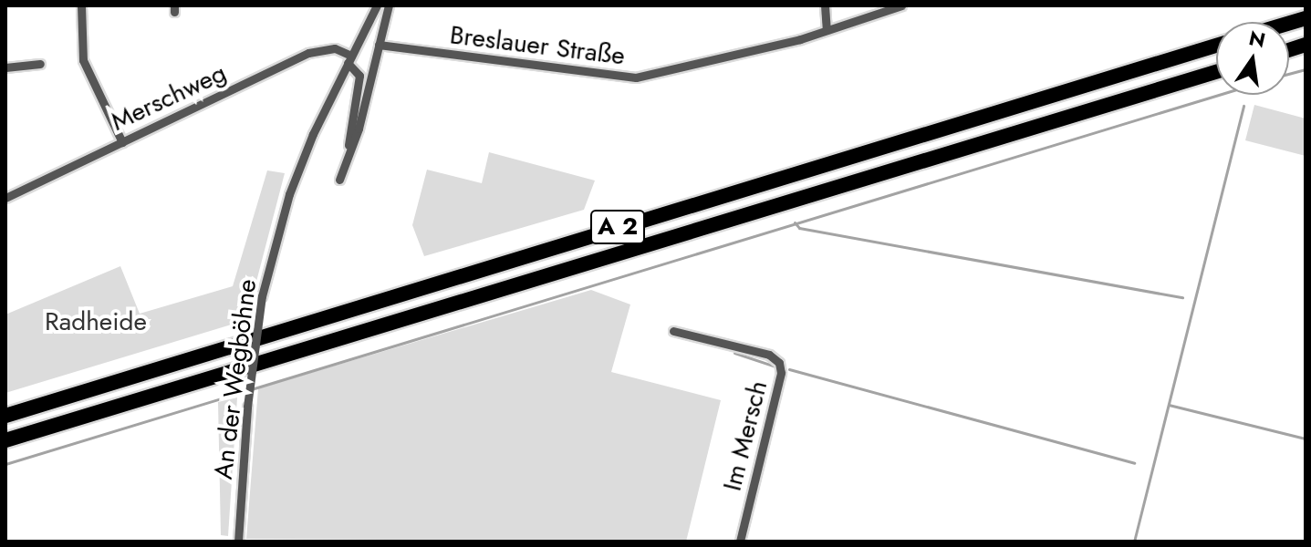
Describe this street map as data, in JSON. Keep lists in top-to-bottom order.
{
  "streets": {
    "highway": ["A 2"],
    "street": [
      "Breslauer Straße",
      "Merschweg",
      "An der Wegböhne",
      "Im Mersch"
    ]
  },
  "crossings": [
    ["Merschweg", "An der Wegböhne"]
  ],
  "parks": ["Radheide"],
  "north": "top"
}
